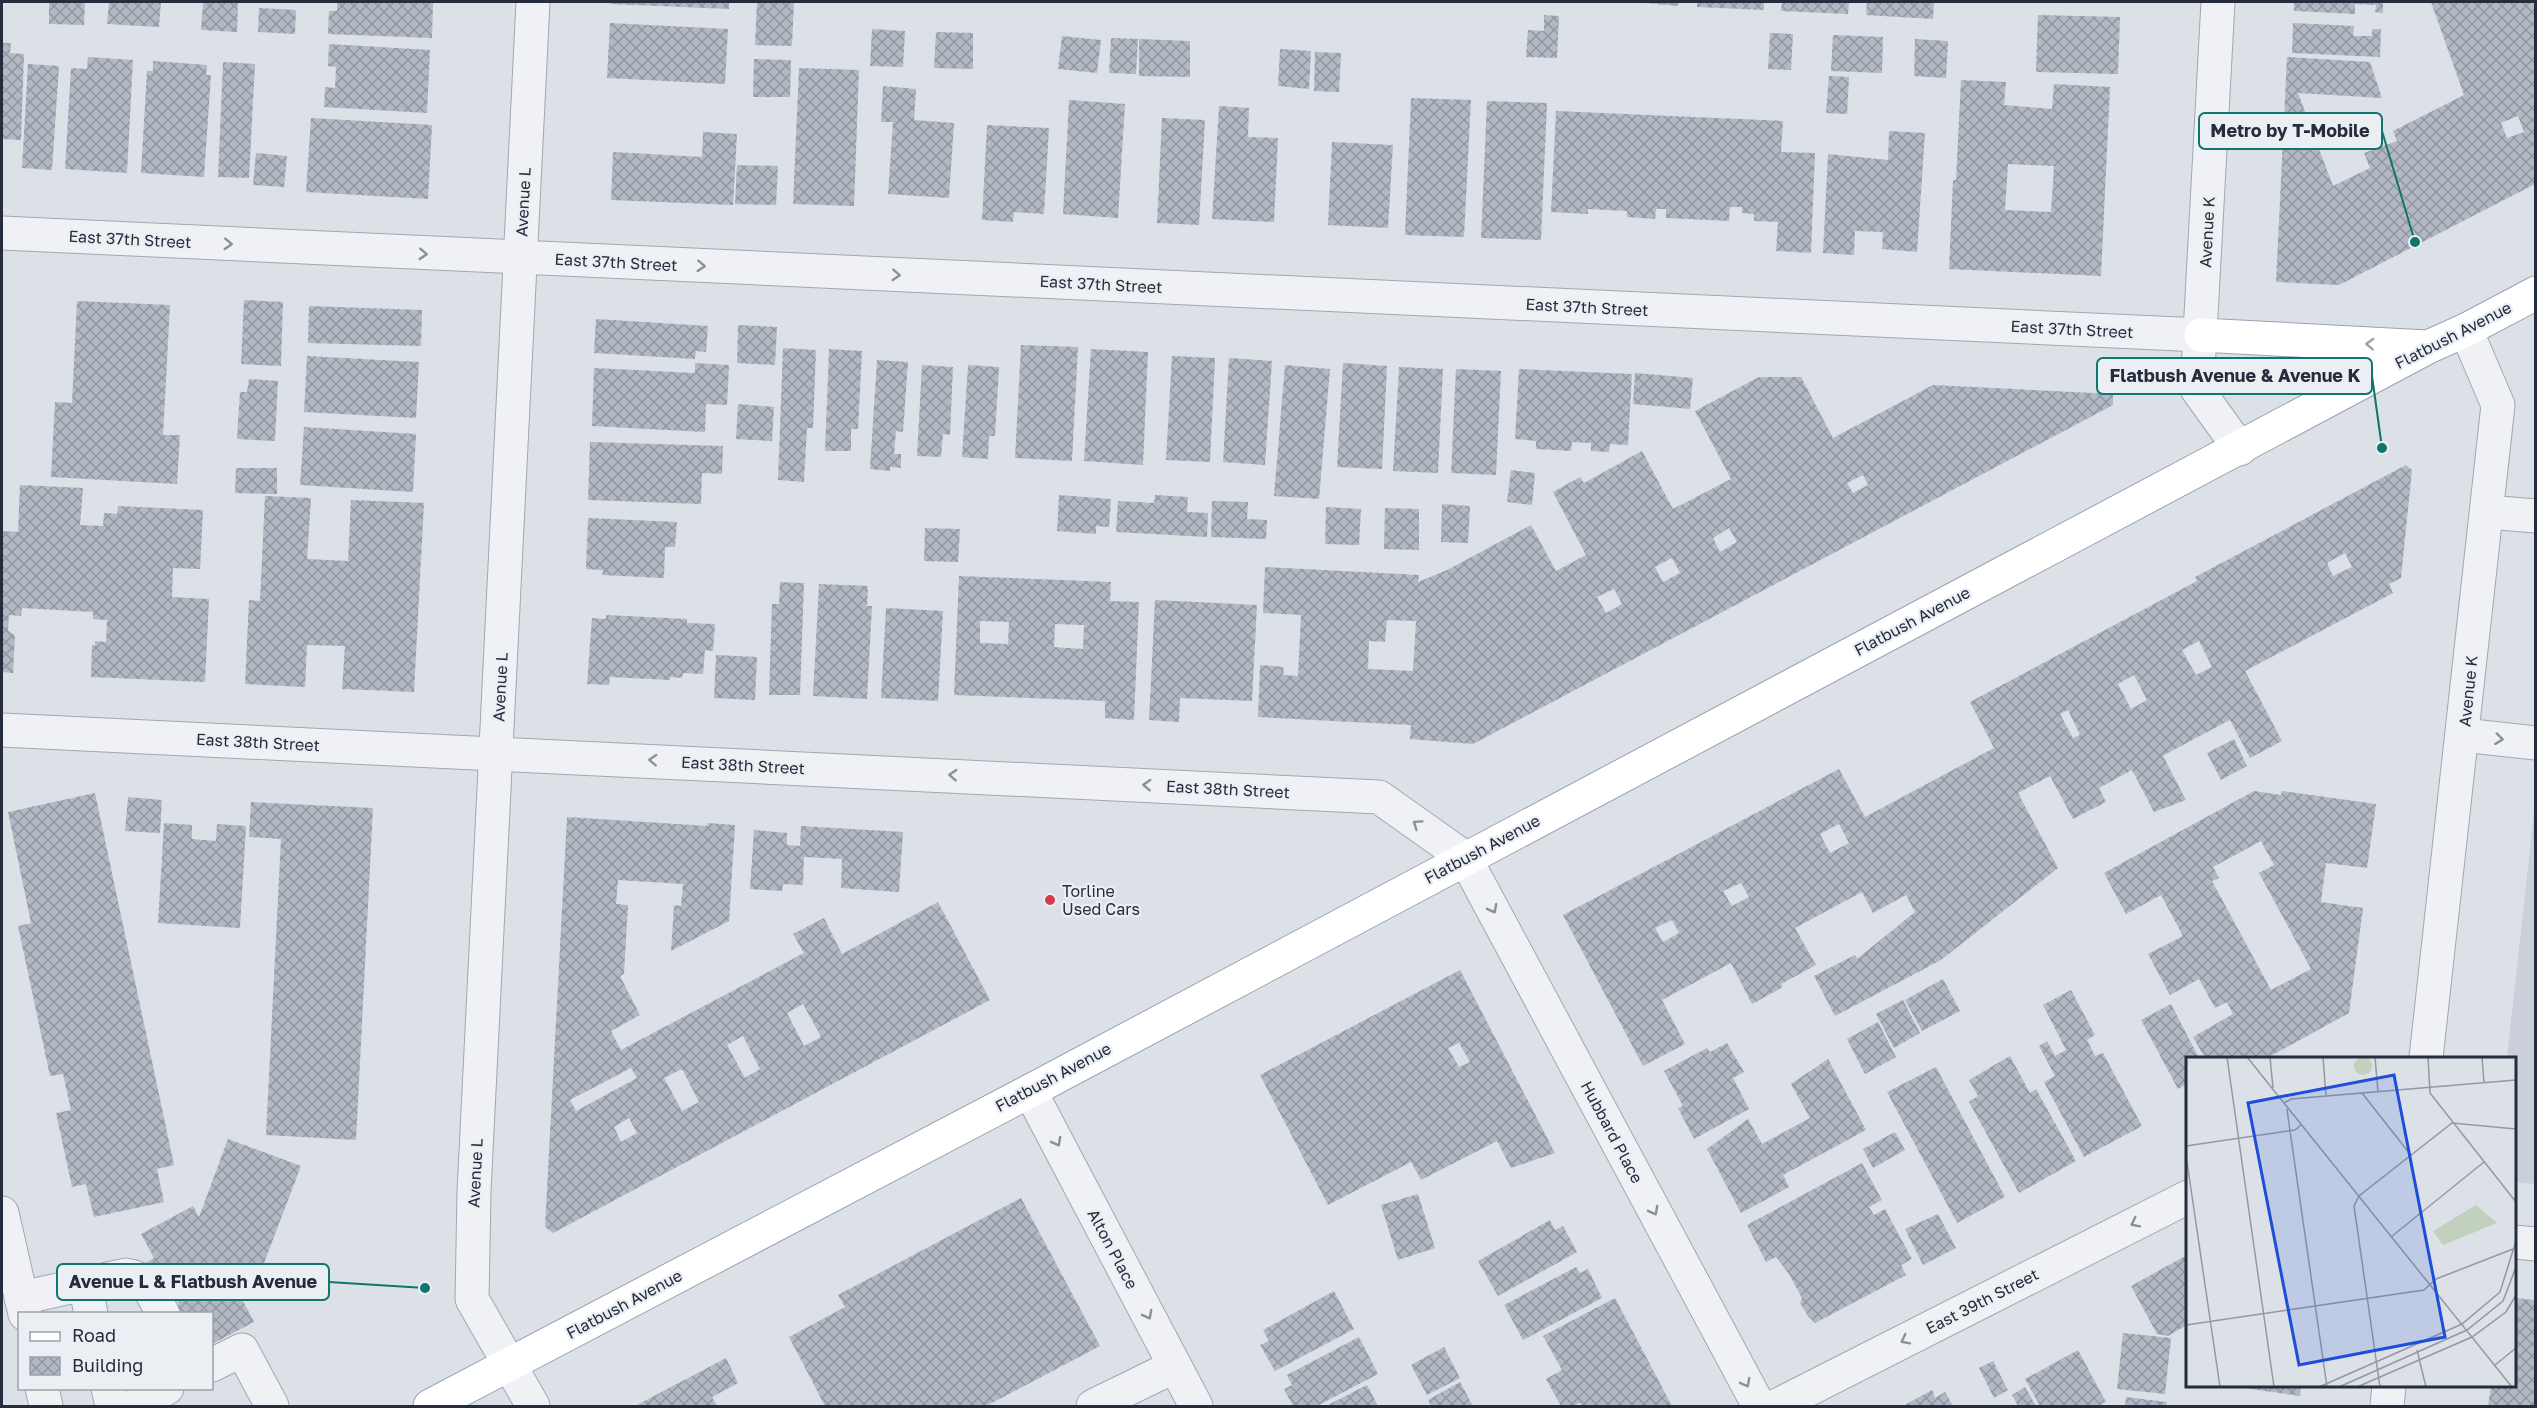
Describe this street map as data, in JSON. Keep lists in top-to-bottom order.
{
  "streets": {
    "main road": ["Flatbush Avenue"],
    "street": [
      "Avenue L",
      "Avenue K",
      "East 37th Street",
      "East 38th Street",
      "Hubbard Place",
      "Alton Place",
      "East 39th Street"
    ]
  },
  "crossings": [
    ["Avenue L", "East 37th Street"],
    ["Avenue L", "Flatbush Avenue"],
    ["Avenue L", "East 38th Street"],
    ["Avenue K", "East 37th Street"],
    ["Avenue K", "Flatbush Avenue"],
    ["Flatbush Avenue", "East 38th Street"],
    ["Flatbush Avenue", "Hubbard Place"],
    ["Flatbush Avenue", "Alton Place"],
    ["East 38th Street", "Hubbard Place"]
  ],
  "one_way": [
    "East 37th Street",
    "East 38th Street",
    "Hubbard Place",
    "Alton Place",
    "East 39th Street"
  ],
  "places": [
    "Metro by T-Mobile",
    "Flatbush Avenue & Avenue K",
    "Torline Used Cars",
    "Avenue L & Flatbush Avenue"
  ],
  "legend": ["Road", "Building"]
}
